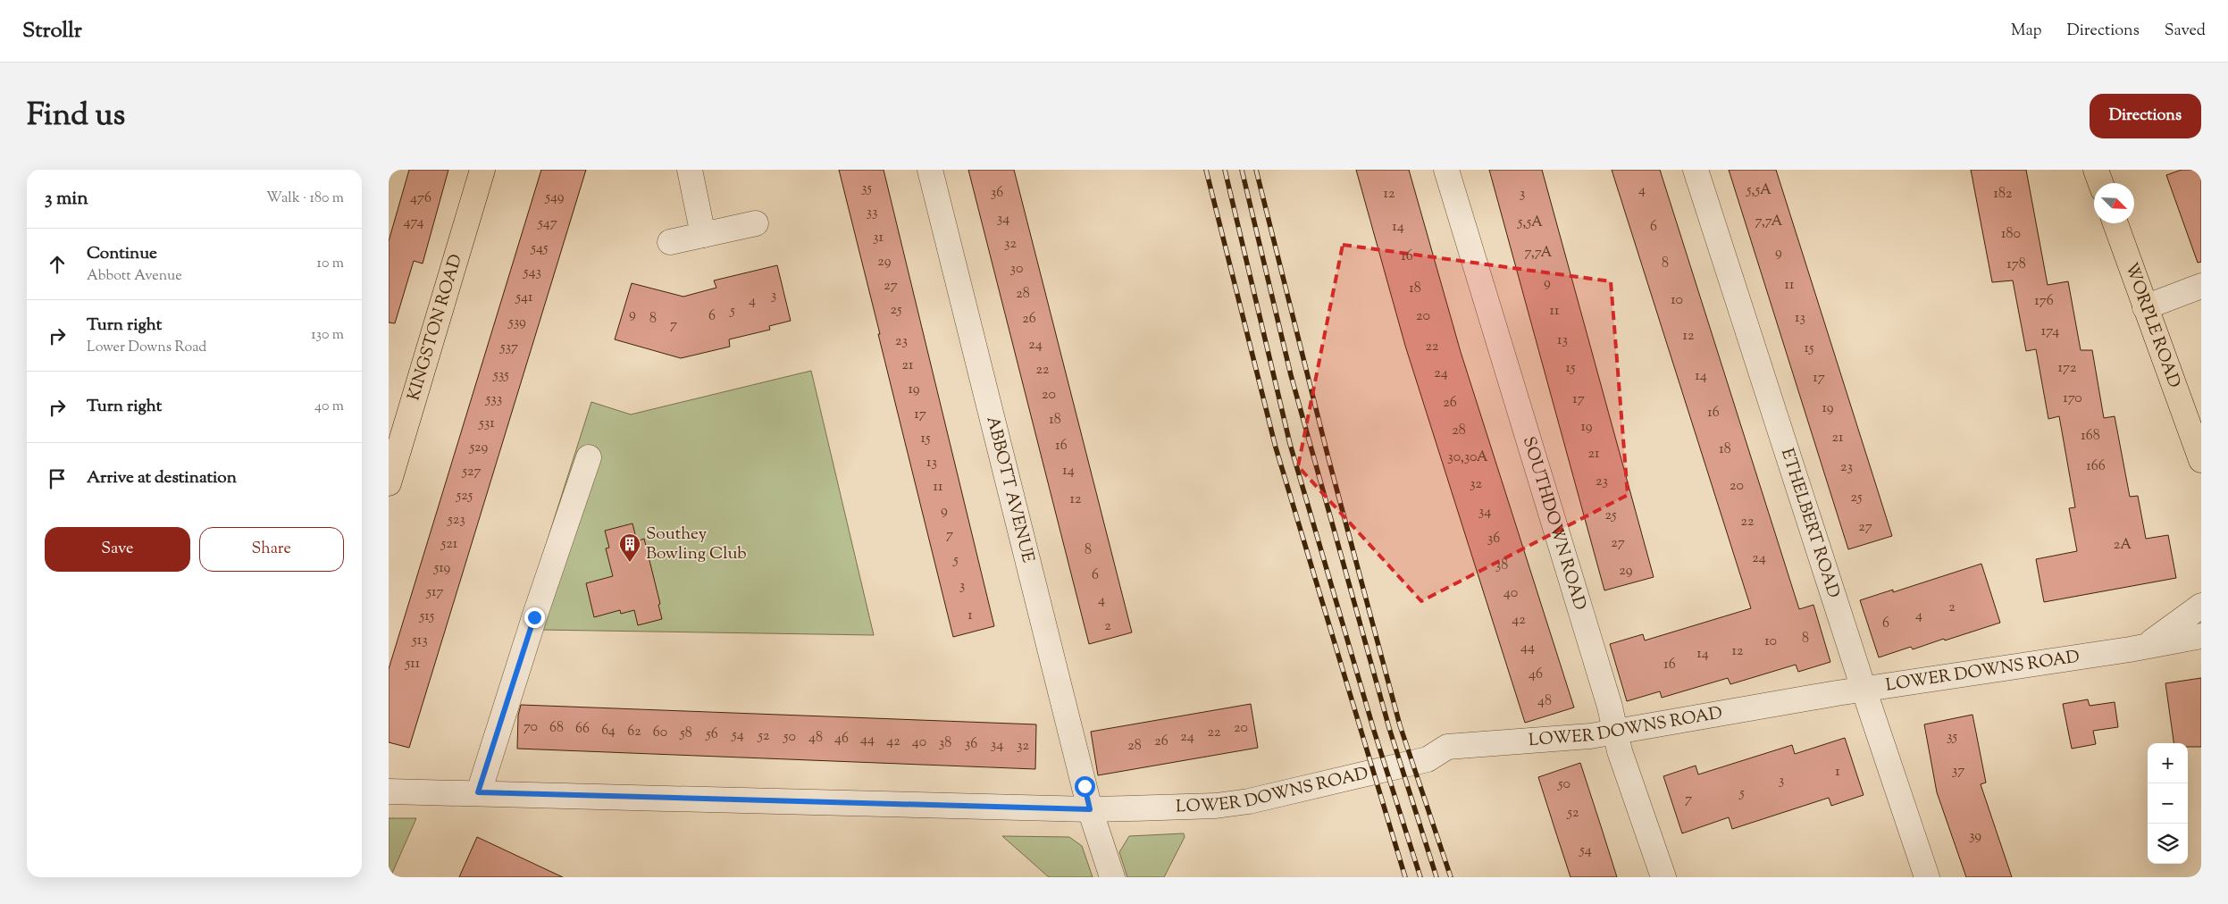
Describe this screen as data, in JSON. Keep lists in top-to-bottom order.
{
  "streets": {
    "main road": ["WORPLE ROAD", "KINGSTON ROAD"],
    "street": [
      "ABBOTT AVENUE",
      "SOUTHDOWN ROAD",
      "ETHELBERT ROAD",
      "LOWER DOWNS ROAD"
    ]
  },
  "crossings": [
    ["ABBOTT AVENUE", "LOWER DOWNS ROAD"],
    ["SOUTHDOWN ROAD", "LOWER DOWNS ROAD"],
    ["ETHELBERT ROAD", "LOWER DOWNS ROAD"]
  ],
  "places": {
    "building": ["Southey Bowling Club"]
  },
  "house_numbers": [
    "35",
    "4",
    "5,5A",
    "36",
    "12",
    "3",
    "182",
    "549",
    "476",
    "33",
    "34",
    "7,7A",
    "474",
    "5,5A",
    "547",
    "14",
    "6",
    "180",
    "31",
    "32",
    "545",
    "7,7A",
    "9",
    "16",
    "29",
    "8",
    "178",
    "30",
    "543",
    "9",
    "11",
    "27",
    "18",
    "28",
    "3",
    "541",
    "10",
    "4",
    "176",
    "25",
    "5",
    "11",
    "9",
    "6",
    "20",
    "13",
    "8",
    "26",
    "539",
    "7",
    "174",
    "12",
    "13",
    "23",
    "24",
    "22",
    "537",
    "15",
    "21",
    "15",
    "172",
    "22",
    "24",
    "535",
    "14",
    "17",
    "19",
    "20",
    "170",
    "533",
    "17",
    "26",
    "19",
    "16",
    "17",
    "18",
    "531",
    "19",
    "28",
    "168",
    "21",
    "15",
    "16",
    "529",
    "18",
    "21",
    "30,30A",
    "13",
    "166",
    "23",
    "14",
    "527",
    "23",
    "32",
    "20",
    "11",
    "525",
    "25",
    "12",
    "9",
    "34",
    "25",
    "523",
    "22",
    "27",
    "7",
    "36",
    "27",
    "521",
    "2A",
    "8",
    "24",
    "5",
    "38",
    "519",
    "29",
    "6",
    "3",
    "517",
    "40",
    "4",
    "2",
    "1",
    "4",
    "515",
    "42",
    "6",
    "2",
    "8",
    "513",
    "10",
    "44",
    "12",
    "14",
    "511",
    "16",
    "46",
    "48",
    "70",
    "68",
    "20",
    "66",
    "64",
    "62",
    "60",
    "22",
    "58",
    "56",
    "54",
    "52",
    "50",
    "24",
    "35",
    "48",
    "46",
    "44",
    "42",
    "26",
    "40",
    "38",
    "36",
    "34",
    "32",
    "28",
    "37",
    "1",
    "3",
    "50",
    "5",
    "7",
    "52",
    "39",
    "54"
  ],
  "north": "bottom right",
  "page": {
    "header": "Strollr",
    "nav": ["Map", "Directions", "Saved"],
    "title": "Find us",
    "buttons": [
      "Directions",
      ["Save", "Share"]
    ],
    "heading": ["3 min", "Walk · 180 m"],
    "list": [
      ["Continue", "Abbott Avenue", "10 m"],
      ["Turn right", "Lower Downs Road", "130 m"],
      ["Turn right", "40 m"],
      "Arrive at destination"
    ],
    "map_buttons": ["+", "−"]
  }
}
